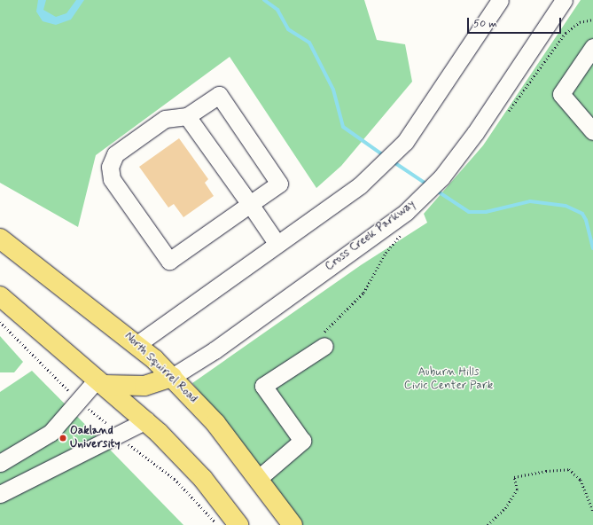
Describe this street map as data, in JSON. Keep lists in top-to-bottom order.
{
  "streets": {
    "main road": ["North Squirrel Road"],
    "street": ["Cross Creek Parkway"]
  },
  "crossings": [
    ["Cross Creek Parkway", "North Squirrel Road"]
  ],
  "parks": ["Auburn Hills Civic Center Park"],
  "places": ["Oakland University"],
  "scale_bar": "50 m"
}
